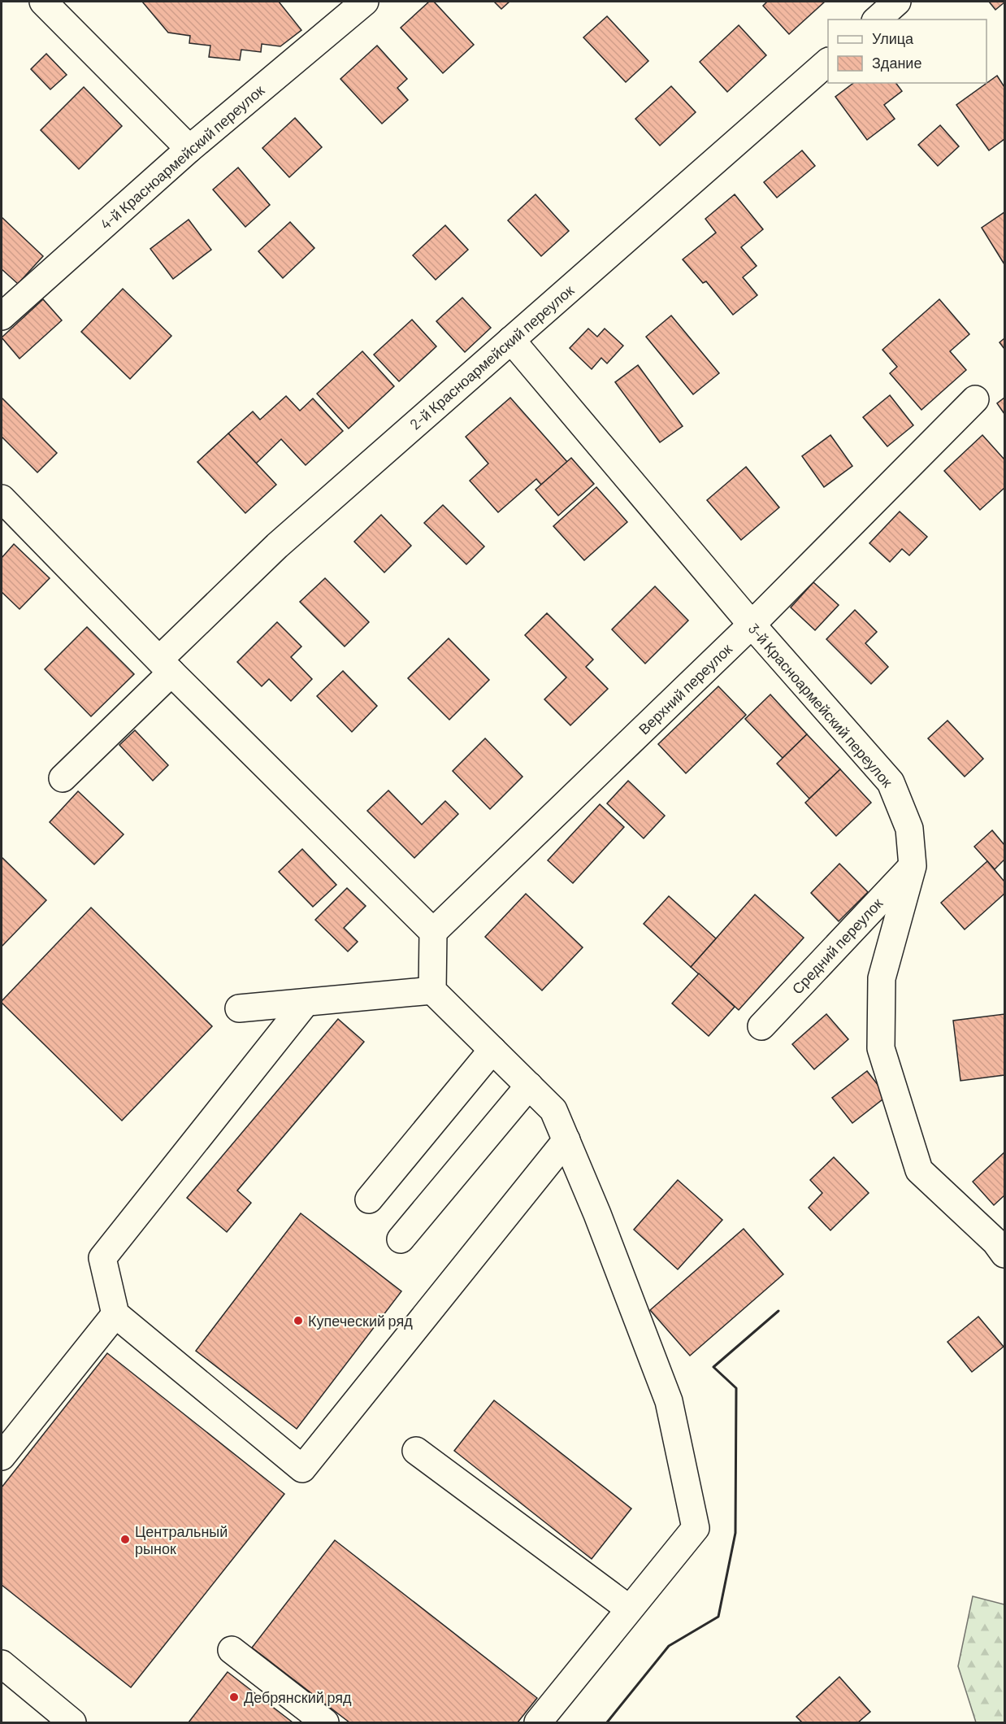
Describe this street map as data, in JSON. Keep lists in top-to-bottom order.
{
  "streets": {
    "street": [
      "4-й Красноармейский переулок",
      "2-й Красноармейский переулок",
      "Верхний переулок",
      "3-й Красноармейский переулок",
      "Средний переулок"
    ]
  },
  "crossings": [
    ["2-й Красноармейский переулок", "3-й Красноармейский переулок"],
    ["Верхний переулок", "3-й Красноармейский переулок"],
    ["3-й Красноармейский переулок", "Средний переулок"]
  ],
  "places": ["Купеческий ряд", "Центральный рынок", "Дебрянский ряд"],
  "legend": ["Улица", "Здание"]
}
